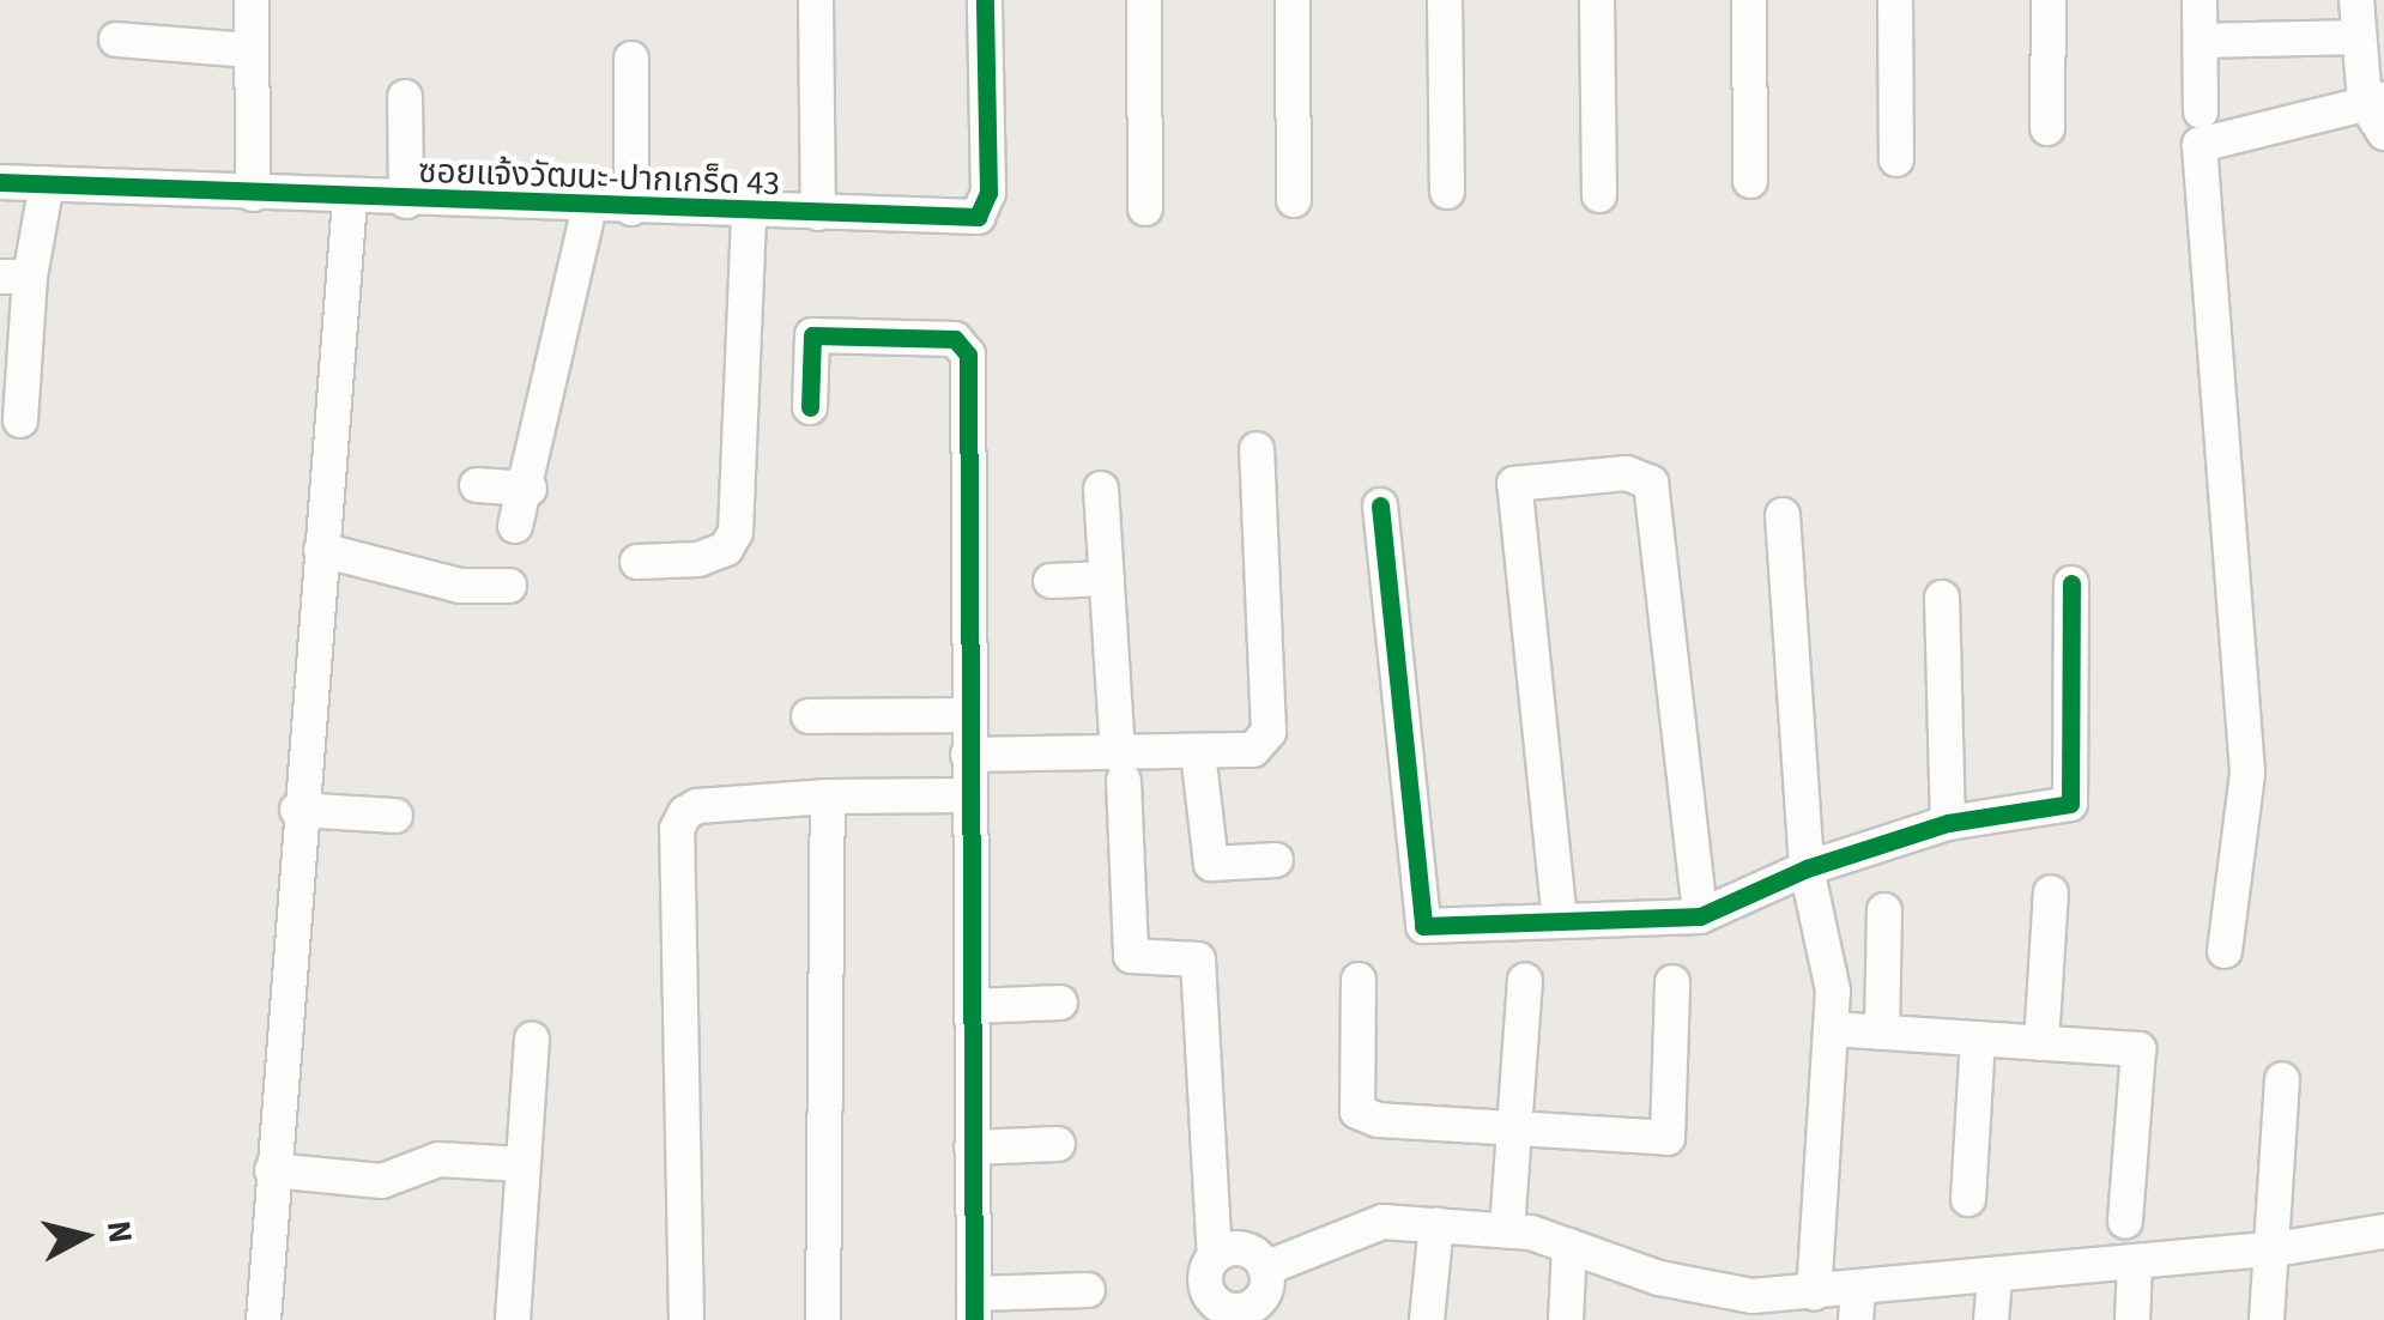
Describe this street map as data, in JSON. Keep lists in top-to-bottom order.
{
  "streets": {
    "street": ["ซอยแจ้งวัฒนะ-ปากเกร็ด 43"]
  },
  "north": "right"
}
